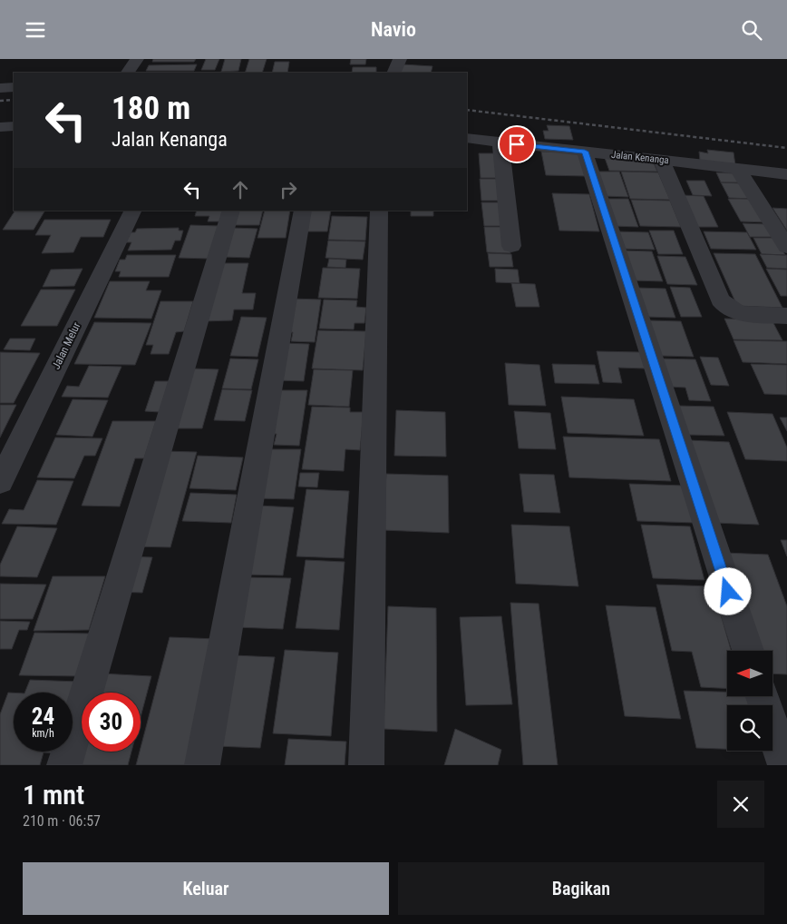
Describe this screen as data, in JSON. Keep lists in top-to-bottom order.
{
  "streets": {
    "street": ["Jalan Kenanga", "Jalan Melur"]
  },
  "north": "left",
  "page": {
    "header": "Navio",
    "turn": ["180 m", "Jalan Kenanga"],
    "speed": "24 km/h",
    "limit": "30",
    "heading": ["1 mnt", "210 m · 06:57"],
    "buttons": ["Keluar", "Bagikan"]
  }
}
